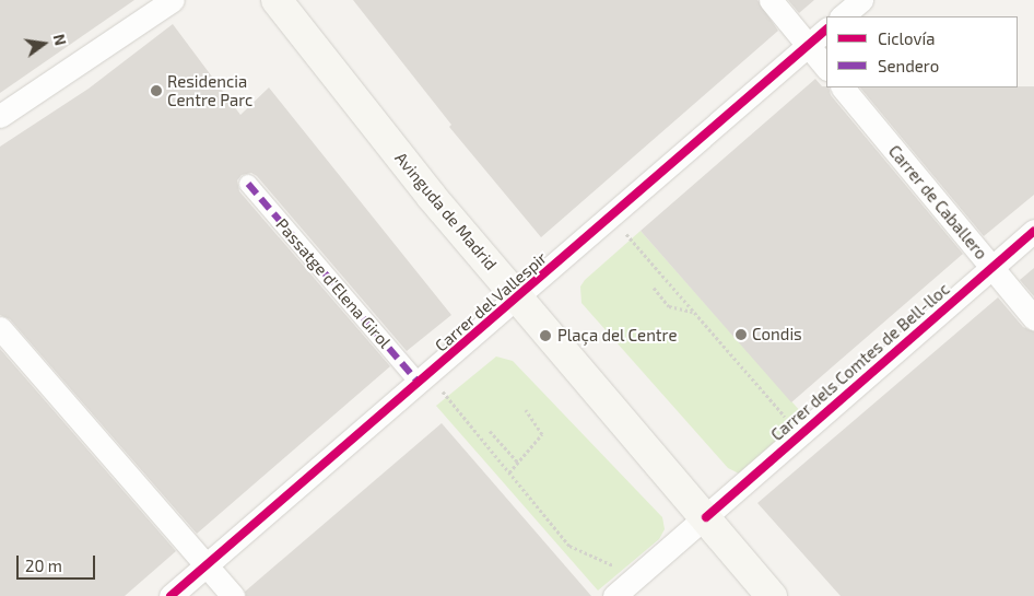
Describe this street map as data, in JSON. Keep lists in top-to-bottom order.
{
  "streets": {
    "main road": ["Avinguda de Madrid"],
    "street": [
      "Carrer de Caballero",
      "Passatge d'Elena Girol",
      "Carrer del Vallespir",
      "Carrer dels Comtes de Bell-lloc"
    ]
  },
  "crossings": [
    ["Carrer de Caballero", "Carrer dels Comtes de Bell-lloc"],
    ["Avinguda de Madrid", "Carrer del Vallespir"],
    ["Avinguda de Madrid", "Carrer dels Comtes de Bell-lloc"],
    ["Passatge d'Elena Girol", "Carrer del Vallespir"]
  ],
  "places": ["Residencia Centre Parc", "Condis", "Plaça del Centre"],
  "legend": ["Ciclovía", "Sendero"],
  "scale_bar": "20 m",
  "north": "right"
}
